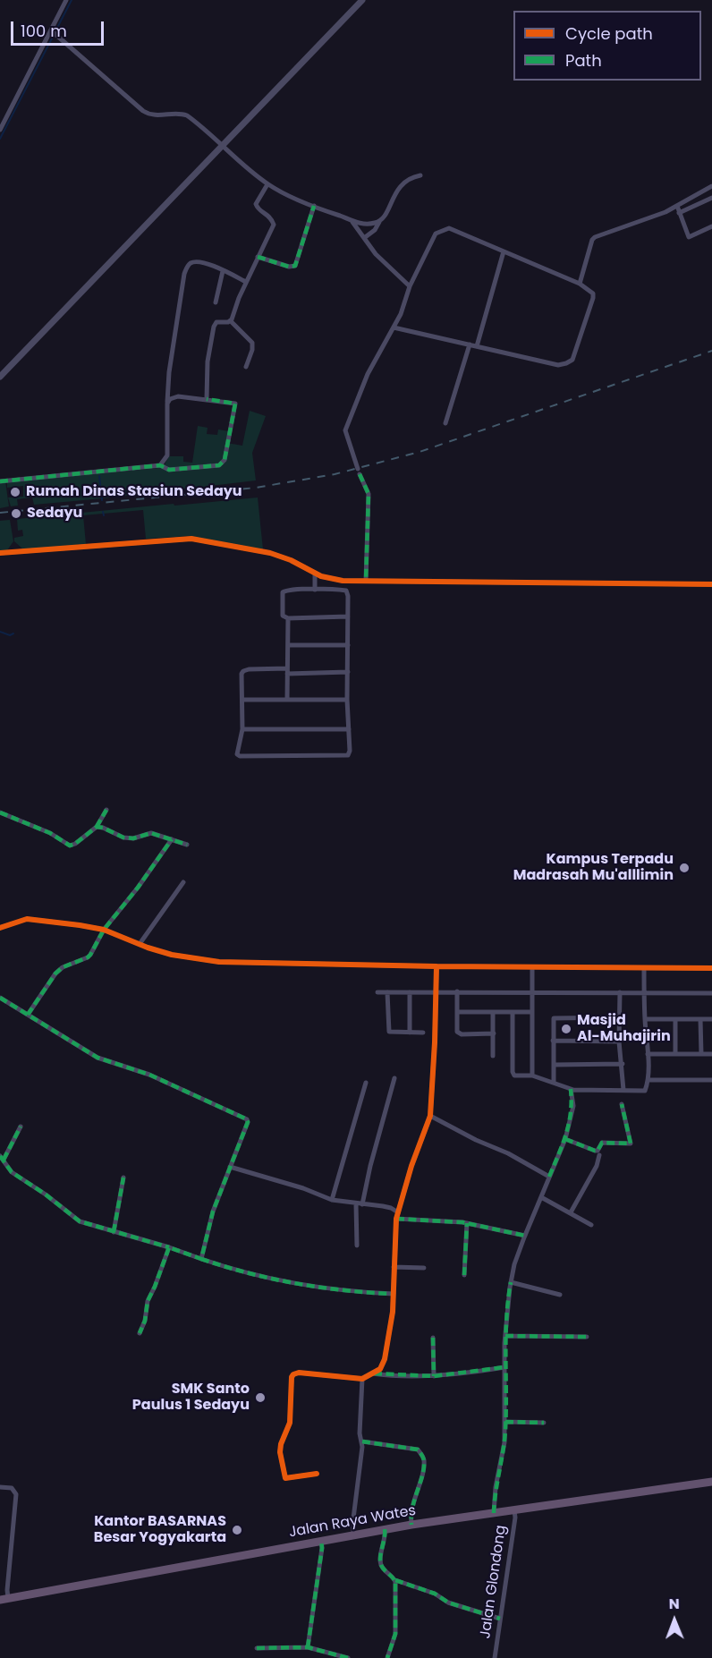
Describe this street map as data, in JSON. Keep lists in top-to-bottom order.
{
  "streets": {
    "highway": ["Jalan Raya Wates"],
    "street": ["Jalan Glondong"]
  },
  "crossings": [
    ["Jalan Raya Wates", "Jalan Glondong"]
  ],
  "places": [
    "Rumah Dinas Stasiun Sedayu",
    "Sedayu",
    "Kampus Terpadu Madrasah Mu'alllimin",
    "Masjid Al-Muhajirin",
    "SMK Santo Paulus 1 Sedayu",
    "Kantor BASARNAS Besar Yogyakarta"
  ],
  "legend": ["Cycle path", "Path"],
  "scale_bar": "100 m",
  "north": "top"
}
